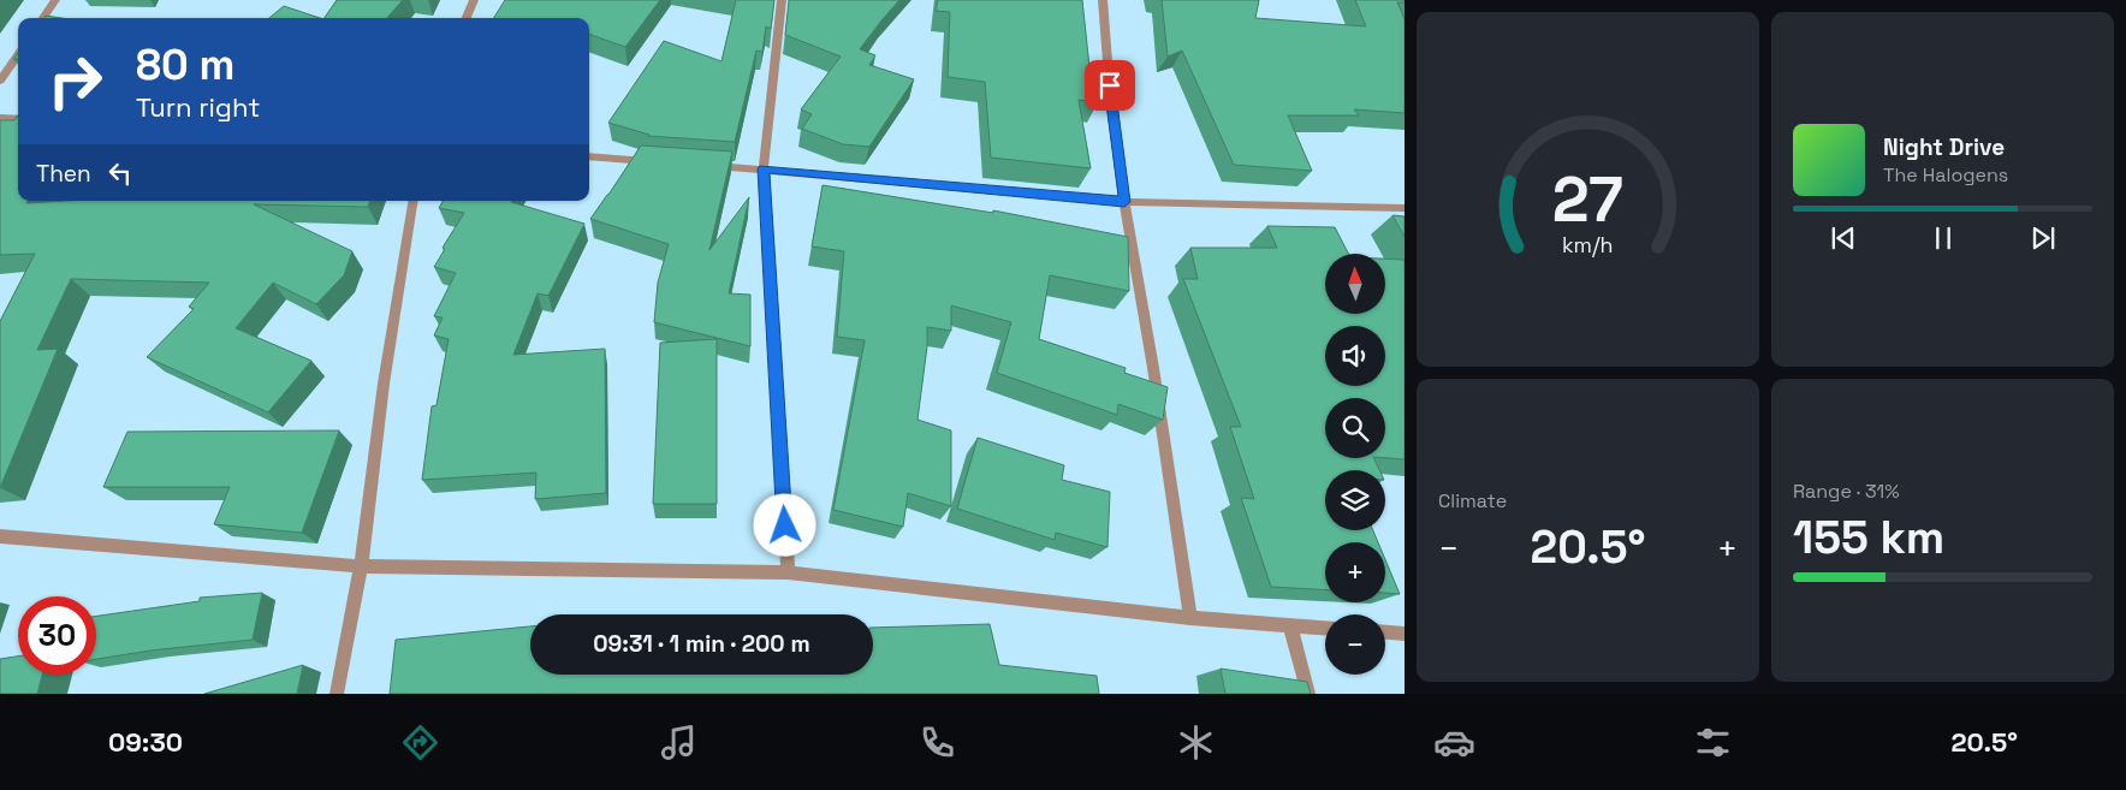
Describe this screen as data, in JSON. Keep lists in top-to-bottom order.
{
  "north": "top",
  "page": {
    "turn": ["80 m", "Turn right"],
    "song": ["Night Drive", "The Halogens"],
    "then": "Then",
    "map_buttons": ["+", "−"],
    "tile": [
      "Climate",
      ["Range · 31%", "155 km"]
    ],
    "heat": ["−", "20.5°", "+"],
    "limit": "30",
    "trip": "09:31 · 1 min · 200 m",
    "tabs": ["09:30", "20.5°"],
    "gauge": ["27", "km/h"]
  }
}
